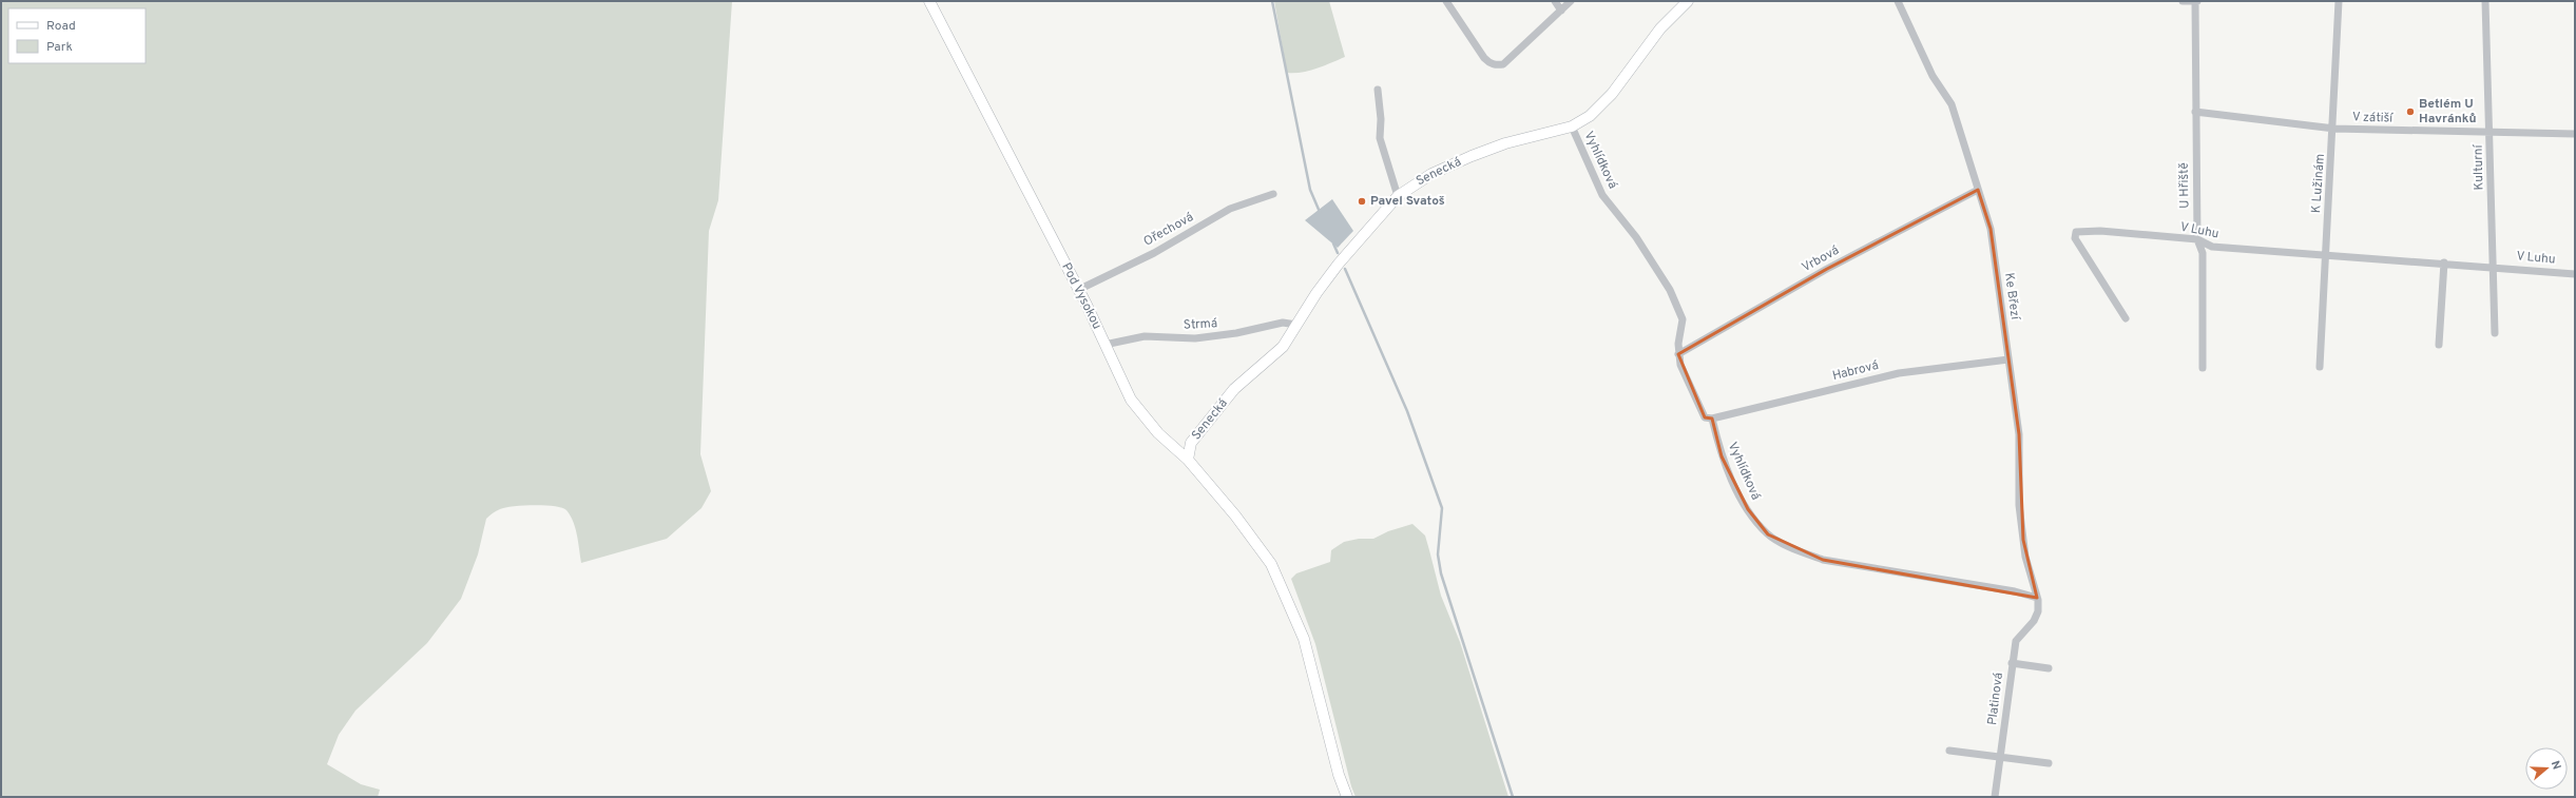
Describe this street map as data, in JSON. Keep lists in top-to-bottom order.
{
  "streets": {
    "street": [
      "V zátiší",
      "Vyhlídková",
      "Kulturní",
      "Senecká",
      "K Lužinám",
      "U Hřiště",
      "Ořechová",
      "V Luhu",
      "Vrbová",
      "Pod Vysokou",
      "Ke Březí",
      "Strmá",
      "Habrová",
      "Platinová"
    ]
  },
  "crossings": [
    ["V zátiší", "Kulturní"],
    ["V zátiší", "K Lužinám"],
    ["V zátiší", "U Hřiště"],
    ["Vyhlídková", "Senecká"],
    ["Vyhlídková", "Vrbová"],
    ["Vyhlídková", "Ke Březí"],
    ["Vyhlídková", "Habrová"],
    ["Kulturní", "V Luhu"],
    ["Senecká", "Pod Vysokou"],
    ["Senecká", "Strmá"],
    ["K Lužinám", "V Luhu"],
    ["U Hřiště", "V Luhu"],
    ["Ořechová", "Pod Vysokou"],
    ["Vrbová", "Ke Březí"],
    ["Pod Vysokou", "Strmá"],
    ["Ke Březí", "Habrová"],
    ["Ke Březí", "Platinová"]
  ],
  "places": ["Betlém U Havránků", "Pavel Svatoš"],
  "legend": ["Road", "Park"],
  "north": "right"
}
